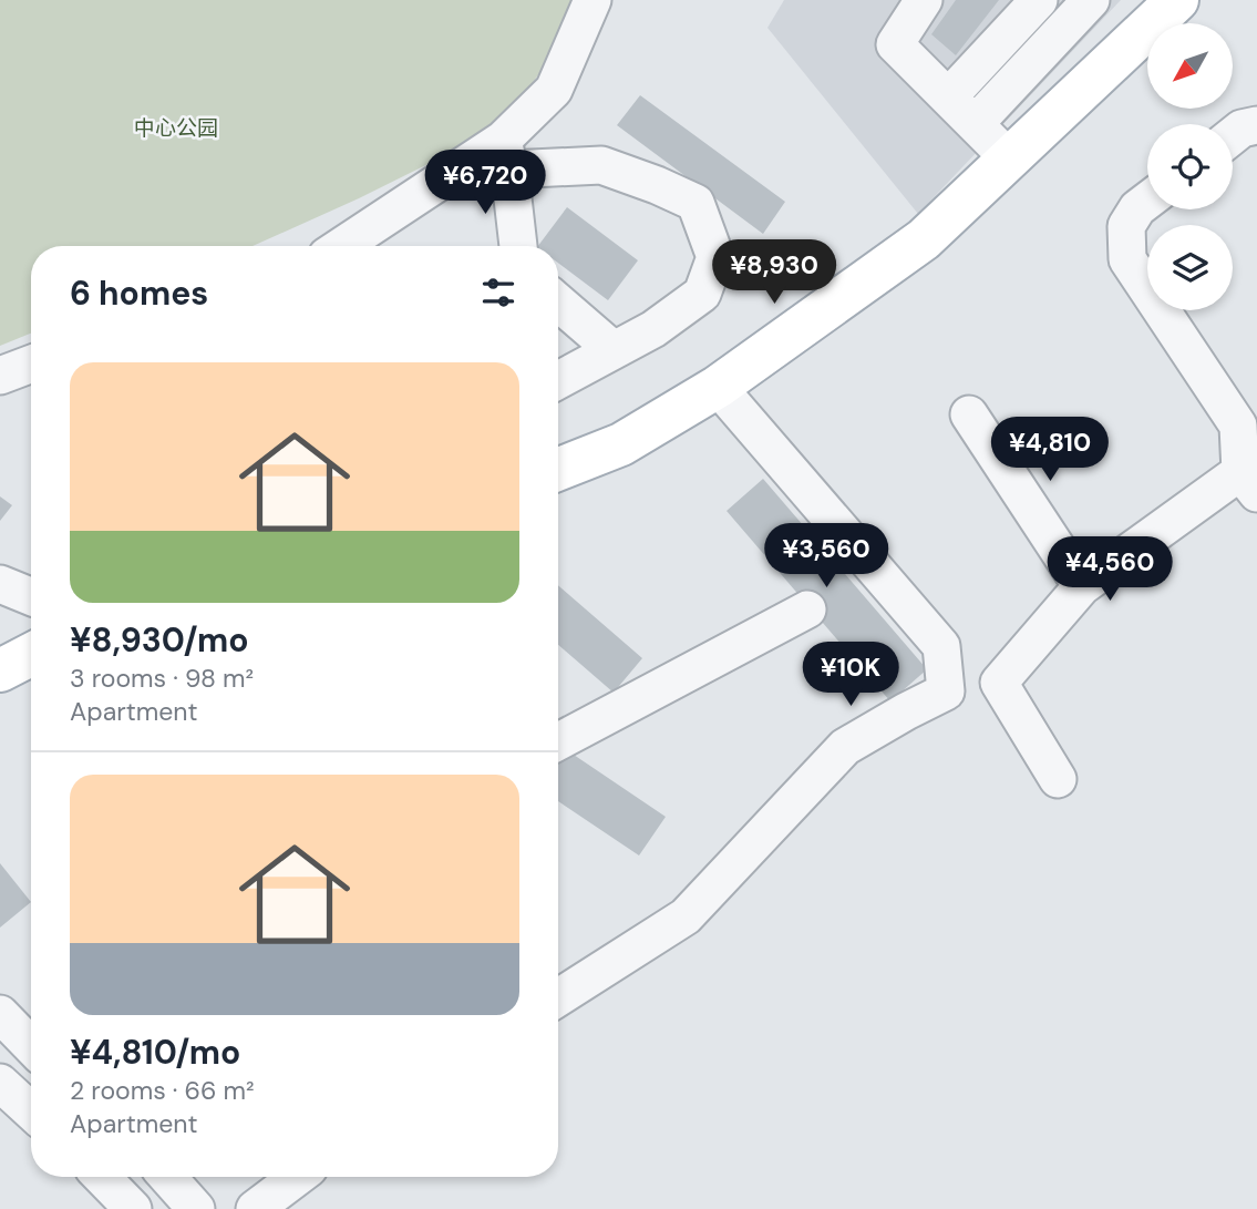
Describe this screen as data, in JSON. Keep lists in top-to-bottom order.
{
  "parks": ["中心公园"],
  "north": "bottom left",
  "page": {
    "price": [
      "¥6,720",
      "¥8,930",
      "¥4,810",
      "¥3,560",
      "¥4,560",
      "¥10K"
    ],
    "heading": "6 homes",
    "list": [
      {
        "name": "¥8,930/mo",
        "note": "3 rooms · 98 m² · Apartment"
      },
      {
        "name": "¥4,810/mo",
        "note": "2 rooms · 66 m² · Apartment"
      }
    ]
  }
}
